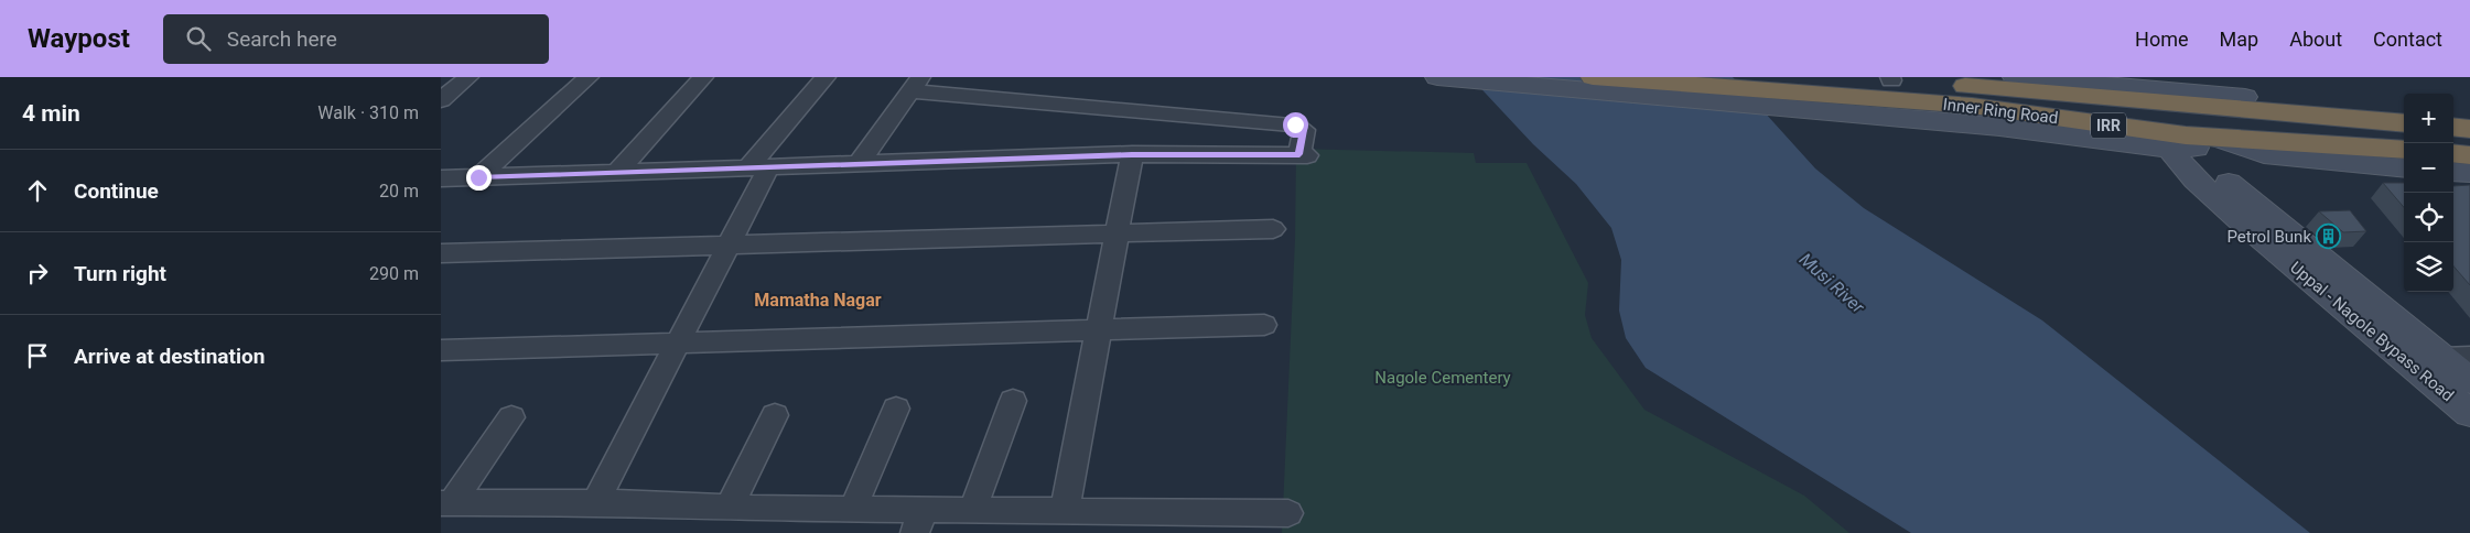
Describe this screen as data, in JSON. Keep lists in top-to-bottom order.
{
  "streets": {
    "highway": ["Inner Ring Road", "IRR"],
    "street": ["Uppal - Nagole Bypass Road"]
  },
  "crossings": [
    ["Inner Ring Road", "Uppal - Nagole Bypass Road"]
  ],
  "districts": ["Mamatha Nagar"],
  "water": ["Musi River"],
  "parks": ["Nagole Cementery"],
  "places": {
    "building": ["Petrol Bunk"]
  },
  "page": {
    "header": "Waypost",
    "search": "Search here",
    "nav": [
      "Home",
      "Map",
      "About",
      "Contact"
    ],
    "heading": ["4 min", "Walk · 310 m"],
    "map_buttons": ["+", "−"],
    "list": [
      ["Continue", "20 m"],
      ["Turn right", "290 m"],
      "Arrive at destination"
    ]
  }
}
